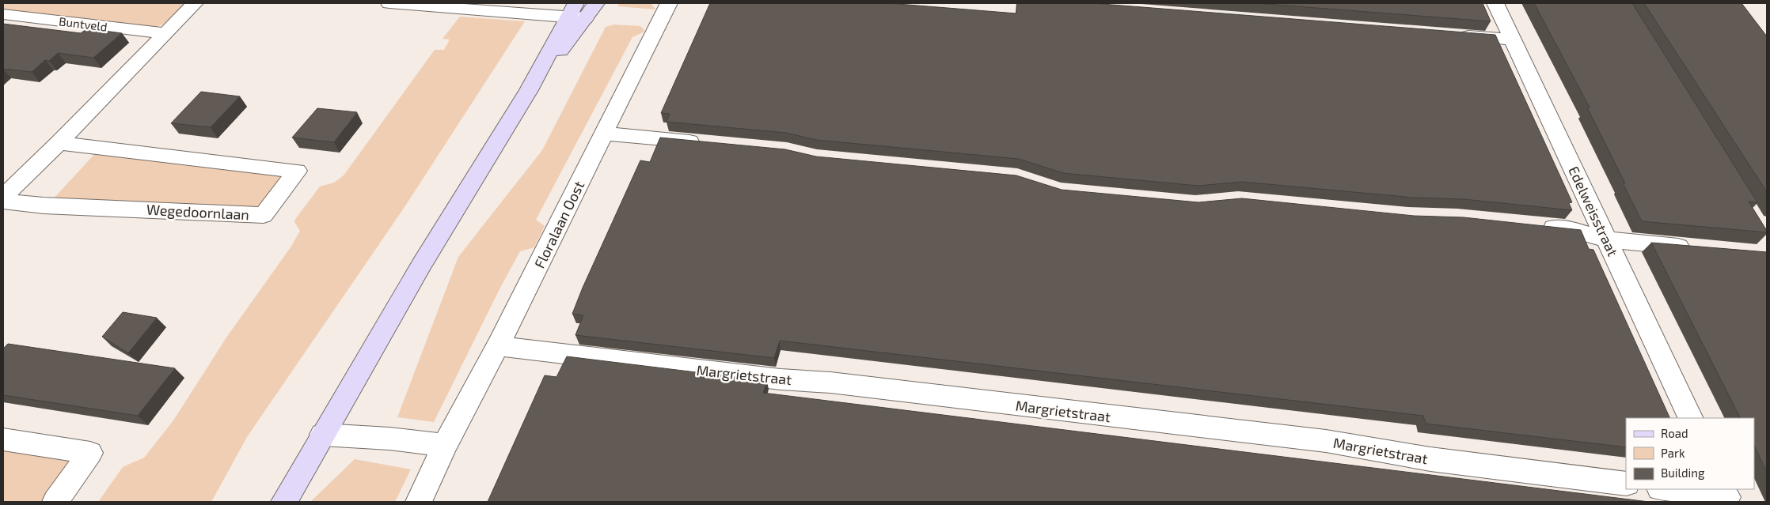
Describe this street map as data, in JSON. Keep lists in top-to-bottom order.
{
  "streets": {
    "street": [
      "Buntveld",
      "Edelweisstraat",
      "Wegedoornlaan",
      "Floralaan Oost",
      "Margrietstraat"
    ]
  },
  "crossings": [
    ["Floralaan Oost", "Margrietstraat"]
  ],
  "legend": ["Road", "Park", "Building"]
}
